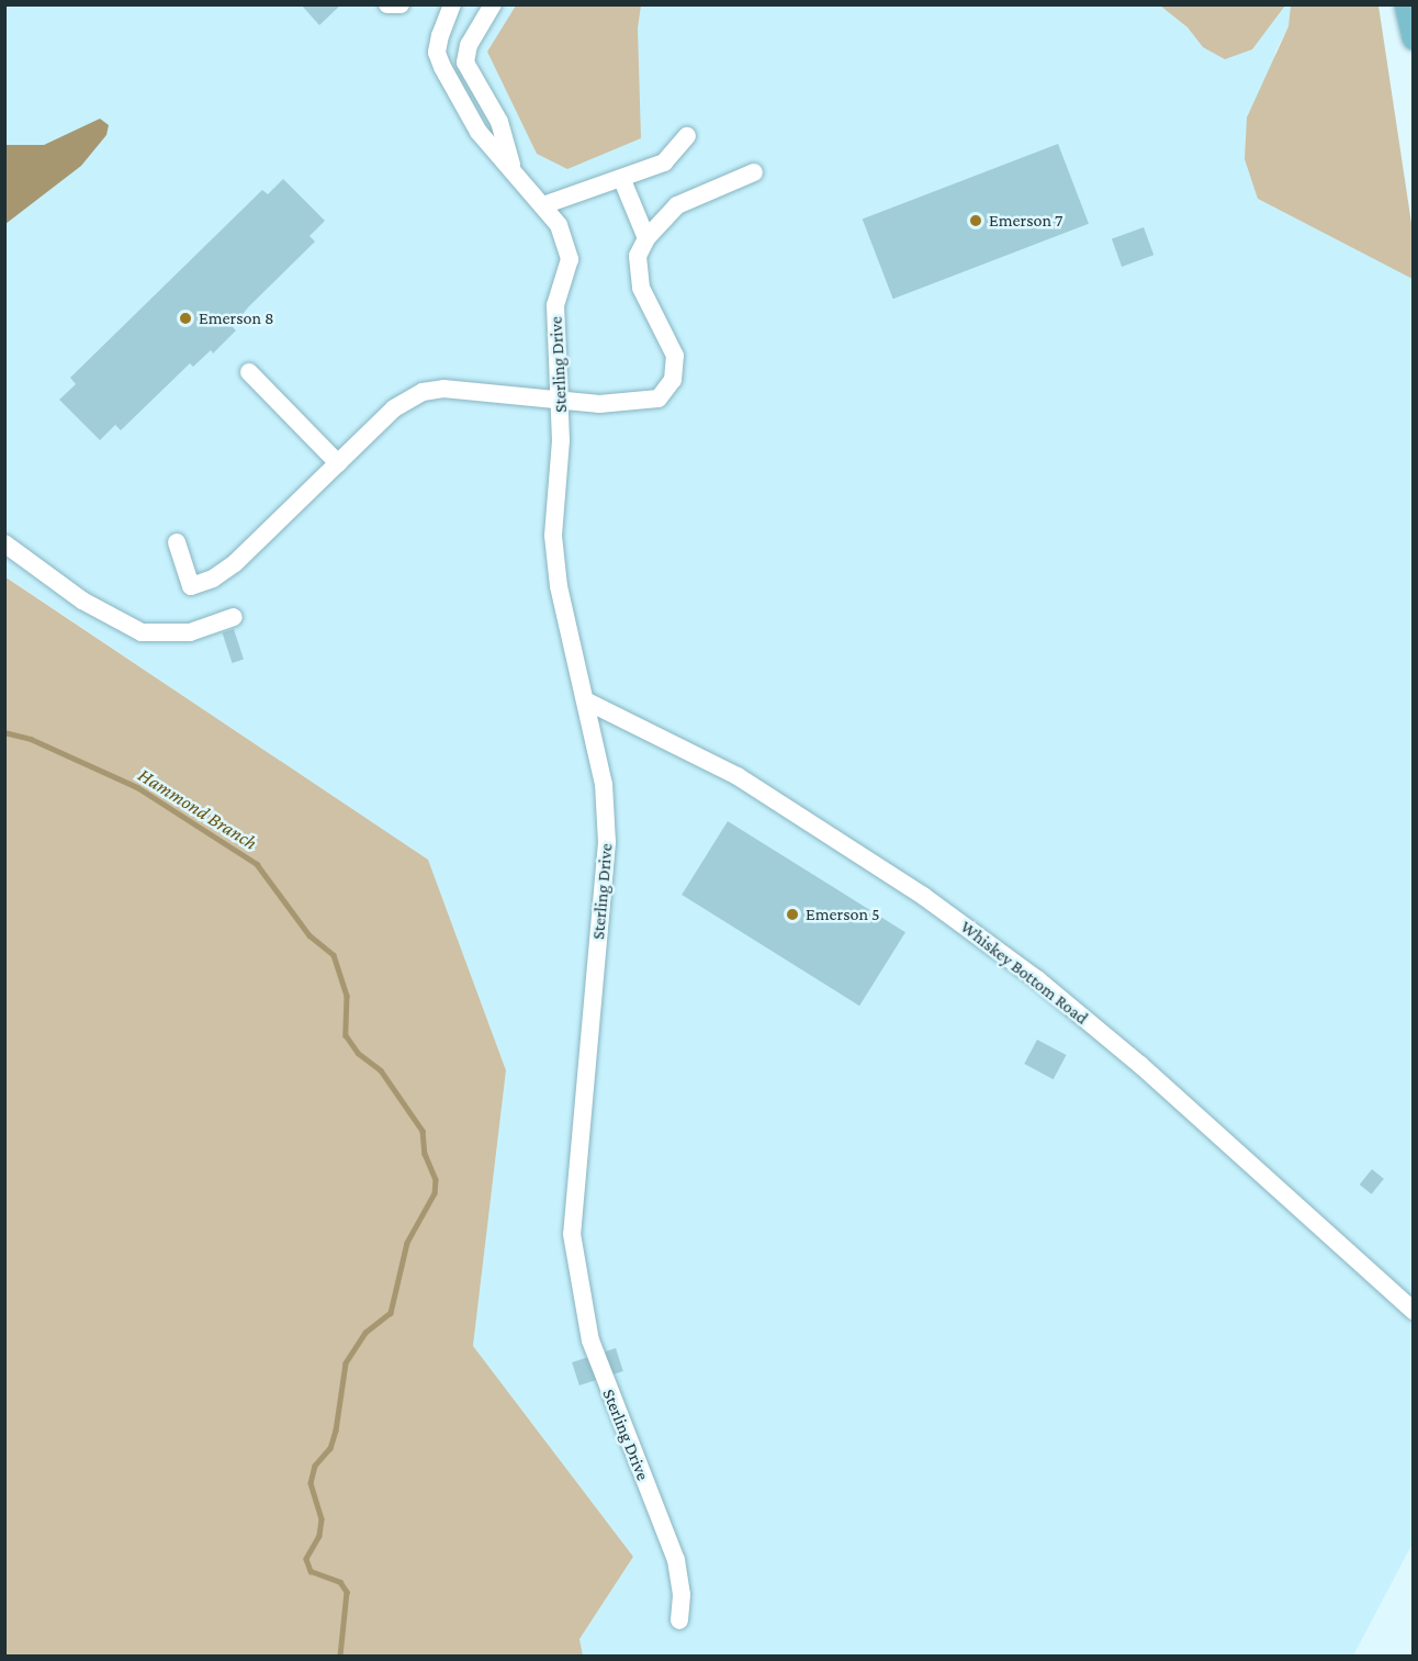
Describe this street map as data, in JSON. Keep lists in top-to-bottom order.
{
  "streets": {
    "street": ["Sterling Drive", "Whiskey Bottom Road"]
  },
  "crossings": [
    ["Sterling Drive", "Whiskey Bottom Road"]
  ],
  "water": ["Hammond Branch"],
  "places": ["Emerson 7", "Emerson 8", "Emerson 5"]
}
